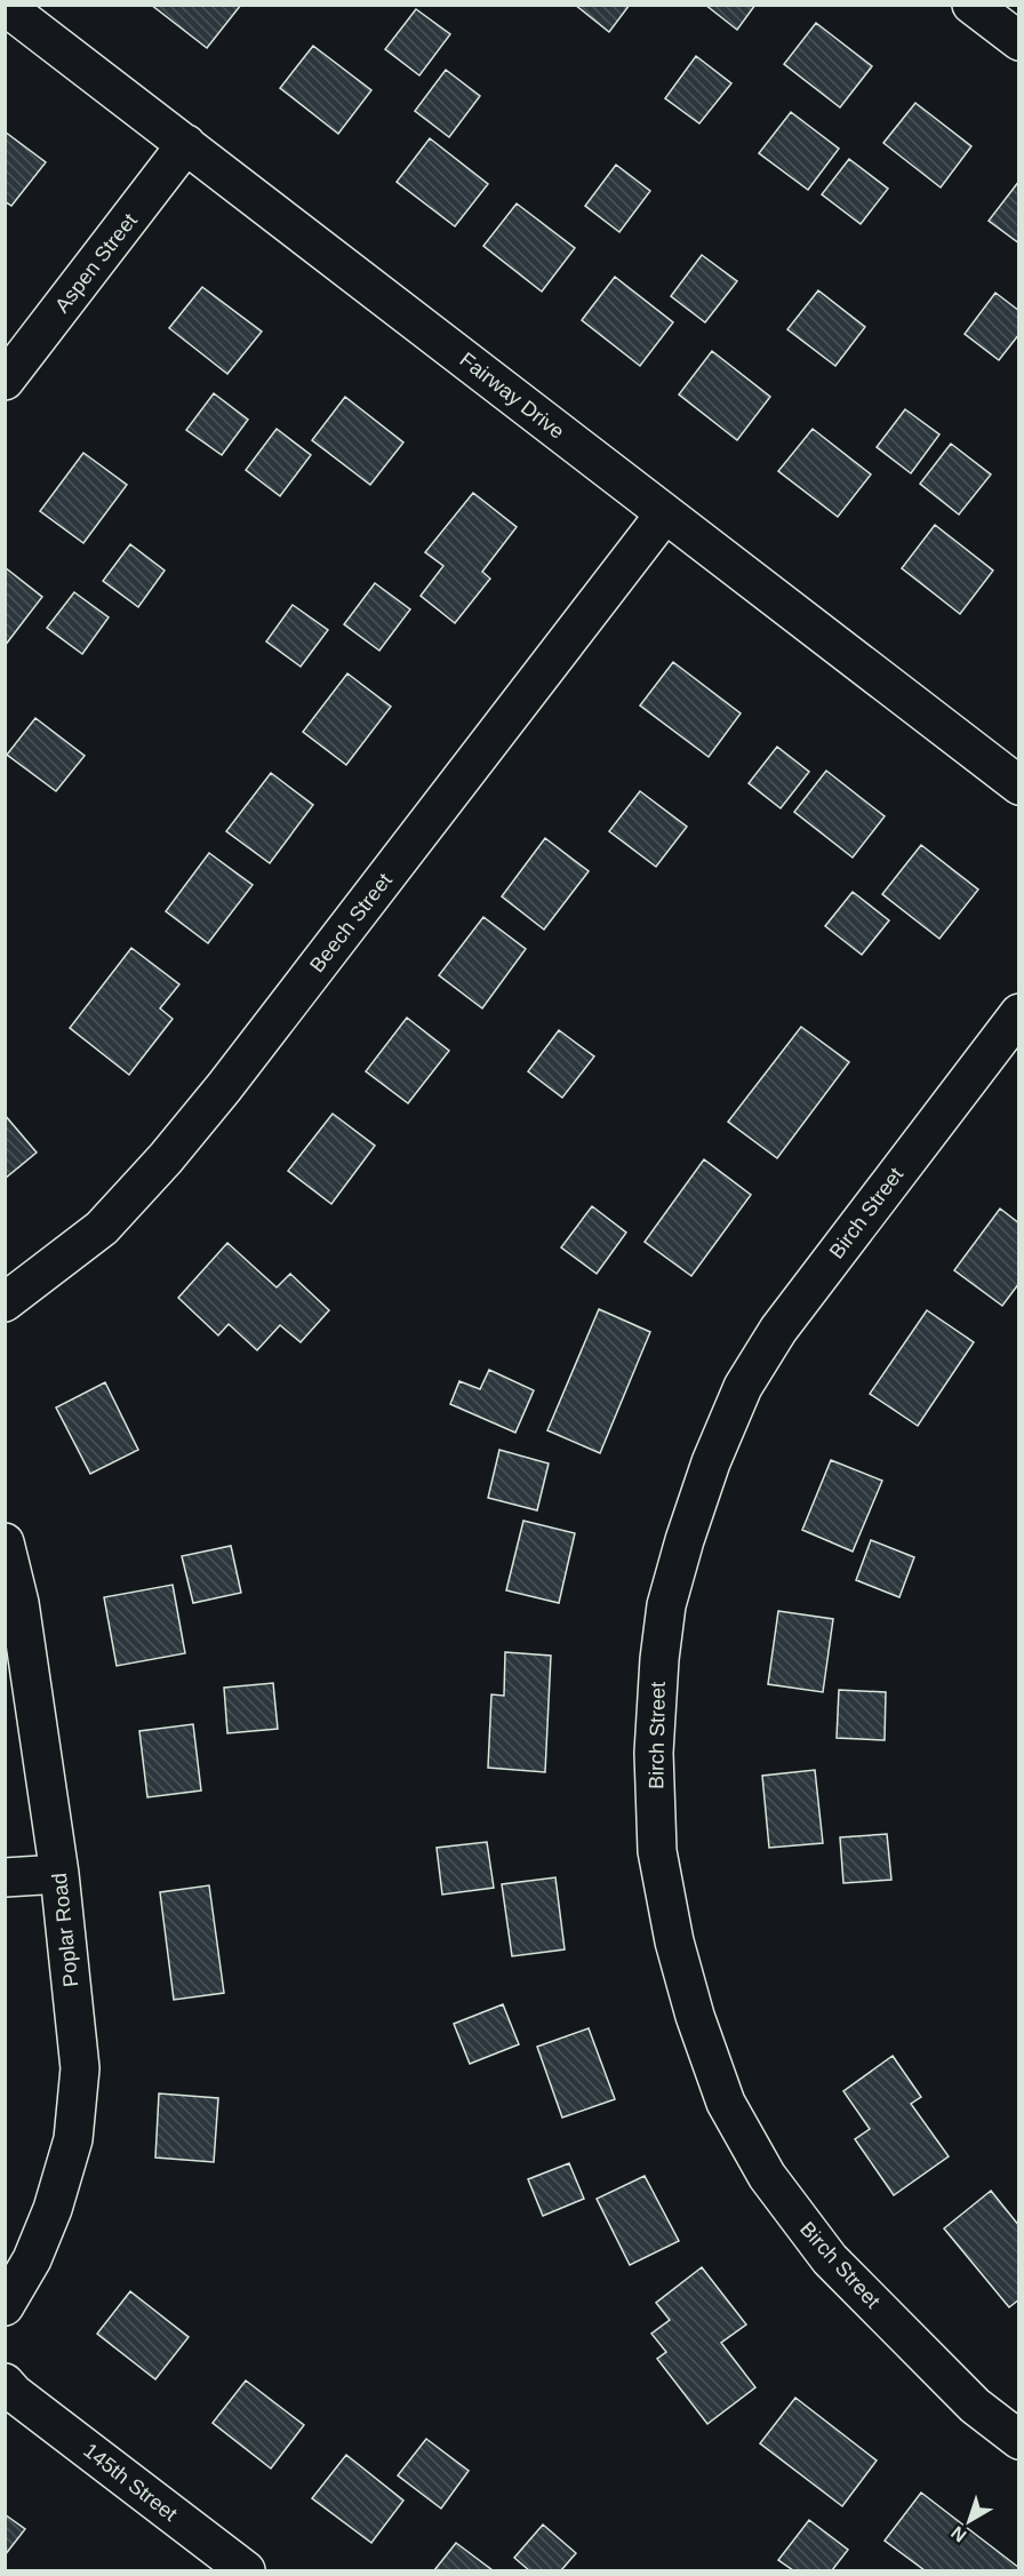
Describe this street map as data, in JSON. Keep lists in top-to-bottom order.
{
  "streets": {
    "street": [
      "Aspen Street",
      "Fairway Drive",
      "Beech Street",
      "Birch Street",
      "Poplar Road",
      "145th Street"
    ]
  },
  "crossings": [
    ["Aspen Street", "Fairway Drive"],
    ["Fairway Drive", "Beech Street"]
  ],
  "north": "bottom left"
}
